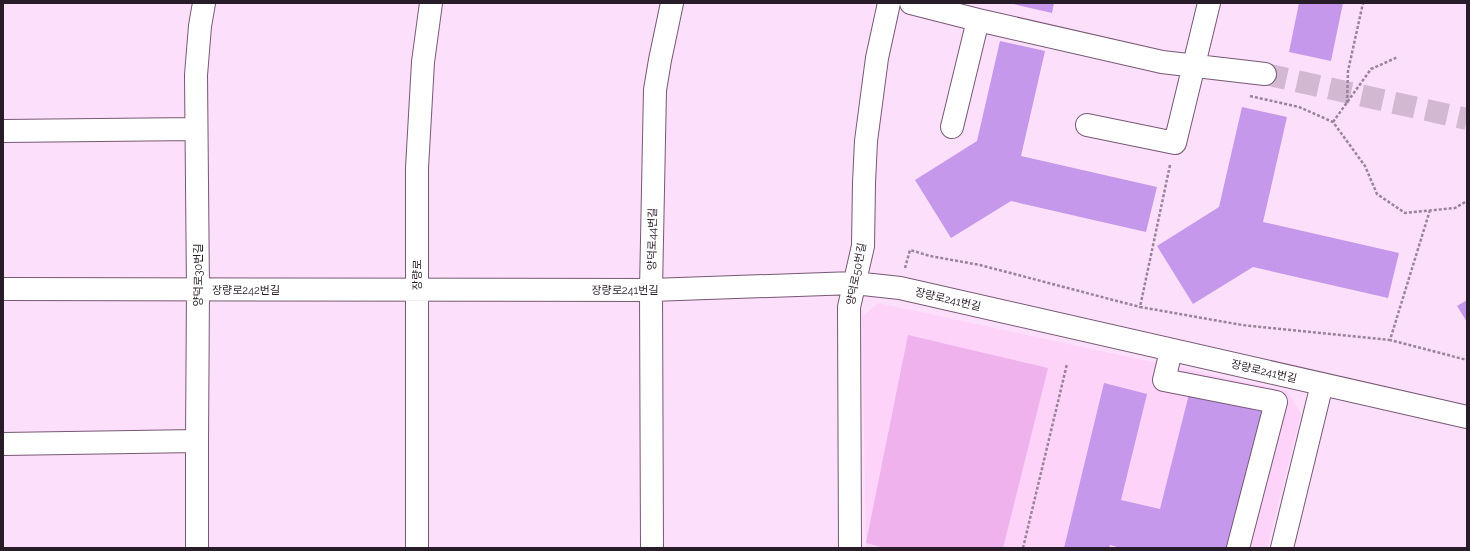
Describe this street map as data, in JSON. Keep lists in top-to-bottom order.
{
  "streets": {
    "street": [
      "양덕로44번길",
      "양덕로50번길",
      "양덕로30번길",
      "장량로",
      "장량로242번길",
      "장량로241번길"
    ]
  },
  "crossings": [
    ["양덕로44번길", "장량로241번길"],
    ["양덕로50번길", "장량로241번길"],
    ["양덕로30번길", "장량로242번길"],
    ["장량로", "장량로242번길"],
    ["장량로", "장량로241번길"],
    ["장량로242번길", "장량로241번길"]
  ]
}
